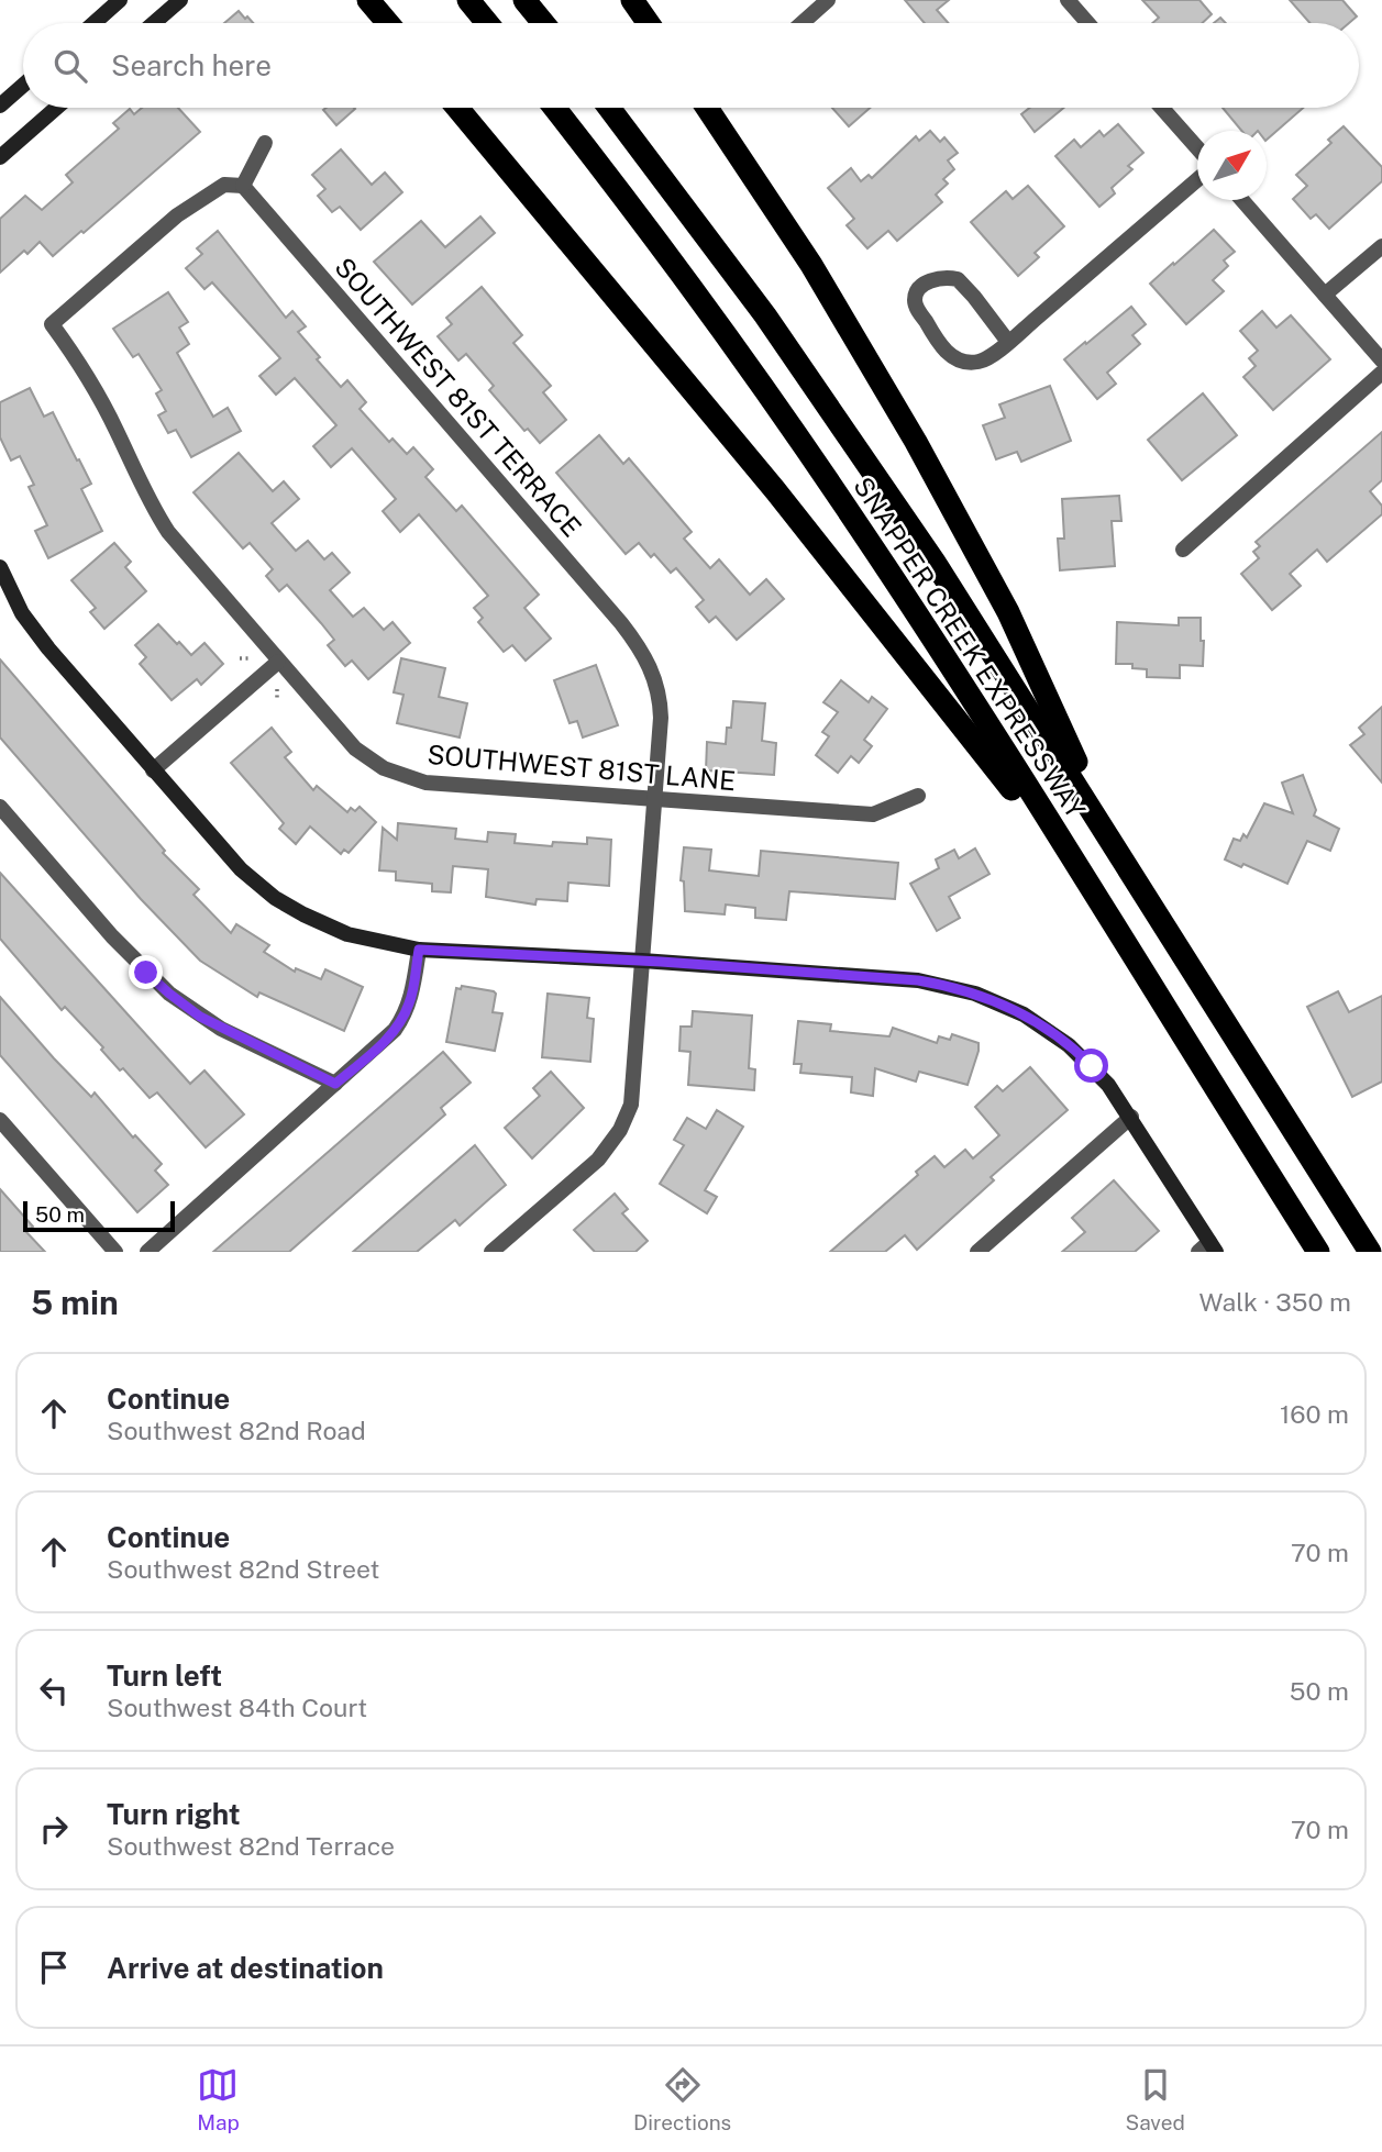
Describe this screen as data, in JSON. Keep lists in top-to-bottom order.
{
  "streets": {
    "highway": ["SNAPPER CREEK EXPRESSWAY"],
    "street": ["SOUTHWEST 81ST TERRACE", "SOUTHWEST 81ST LANE"]
  },
  "crossings": [
    ["SOUTHWEST 81ST TERRACE", "SOUTHWEST 81ST LANE"]
  ],
  "scale_bar": "50 m",
  "north": "top right",
  "page": {
    "search": "Search here",
    "scale": "50 m",
    "heading": ["5 min", "Walk · 350 m"],
    "list": [
      ["Continue", "Southwest 82nd Road", "160 m"],
      ["Continue", "Southwest 82nd Street", "70 m"],
      ["Turn left", "Southwest 84th Court", "50 m"],
      ["Turn right", "Southwest 82nd Terrace", "70 m"],
      "Arrive at destination"
    ],
    "nav": ["Map", "Directions", "Saved"]
  }
}
